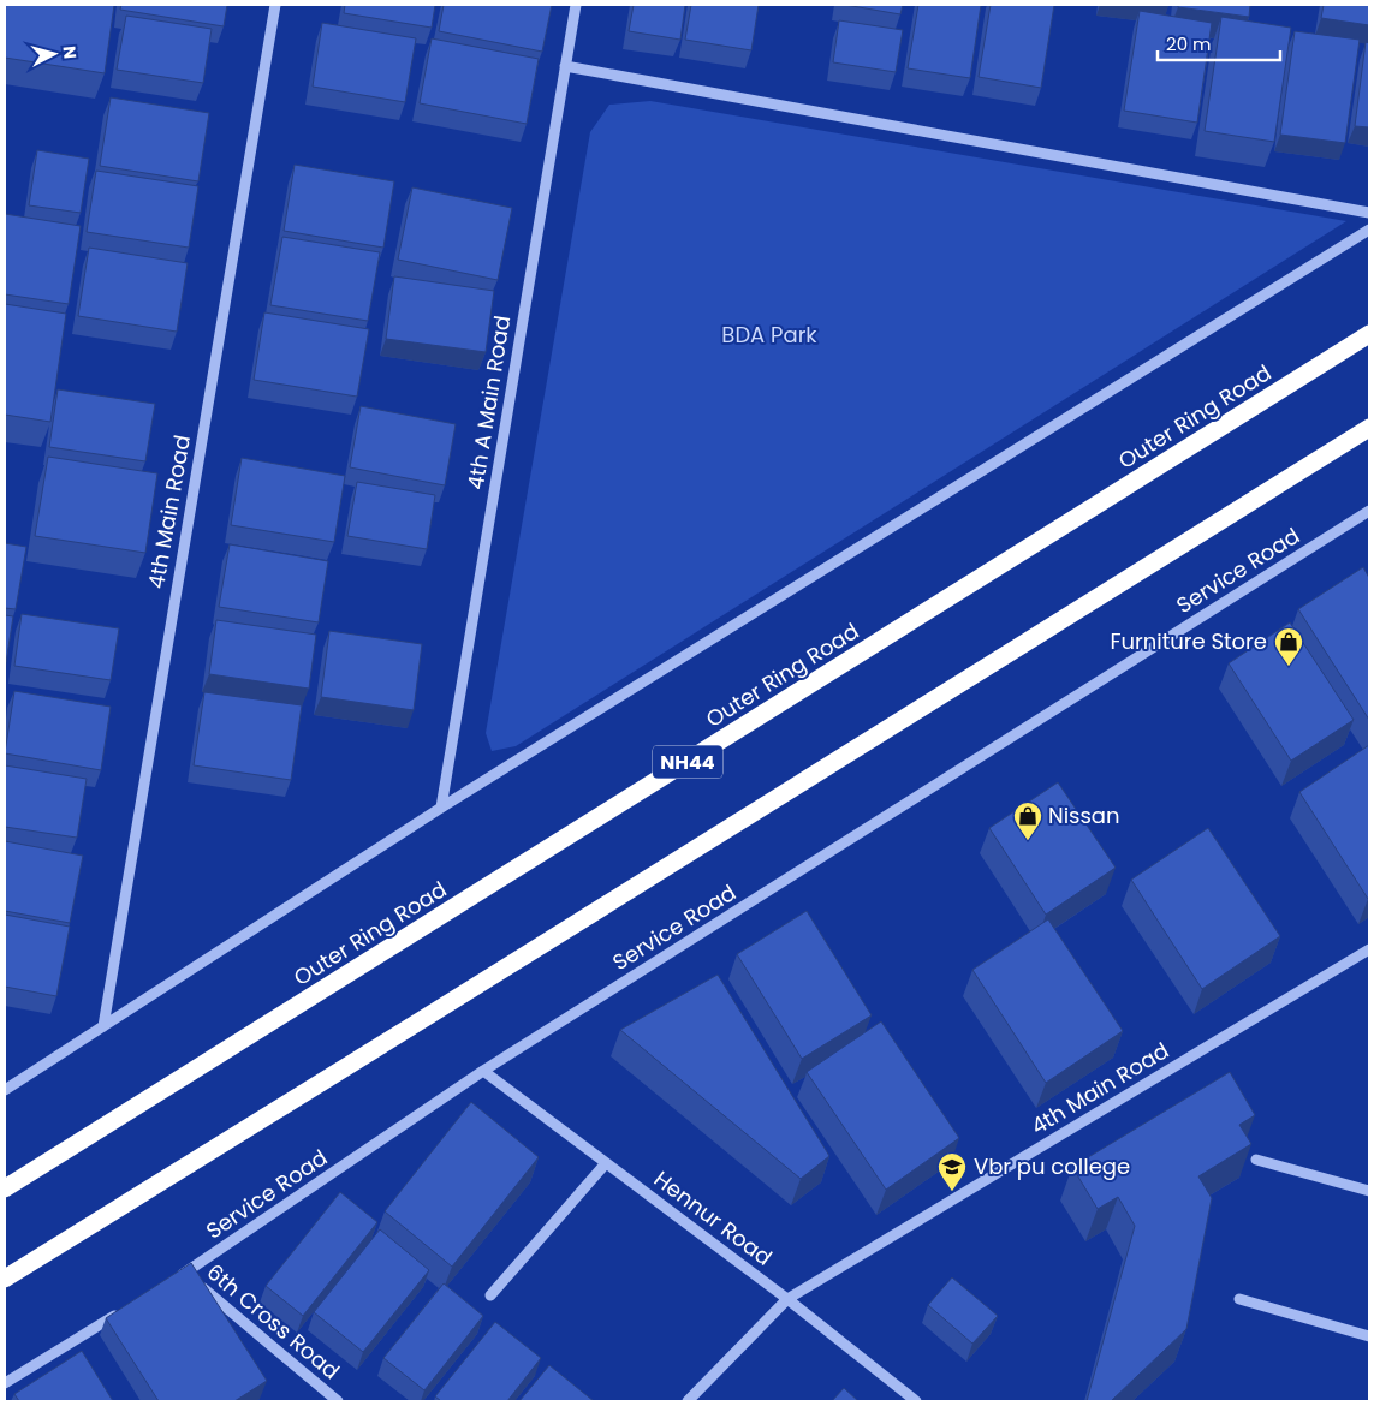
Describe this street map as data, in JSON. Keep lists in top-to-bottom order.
{
  "streets": {
    "highway": ["Outer Ring Road", "NH44"],
    "street": [
      "4th A Main Road",
      "4th Main Road",
      "Service Road",
      "Hennur Road",
      "6th Cross Road"
    ]
  },
  "crossings": [
    ["4th Main Road", "Hennur Road"],
    ["Service Road", "Hennur Road"],
    ["Service Road", "6th Cross Road"]
  ],
  "parks": ["BDA Park"],
  "places": {
    "shop": ["Furniture Store", "Nissan"],
    "school or university": ["Vbr pu college"]
  },
  "scale_bar": "20 m",
  "north": "right"
}
